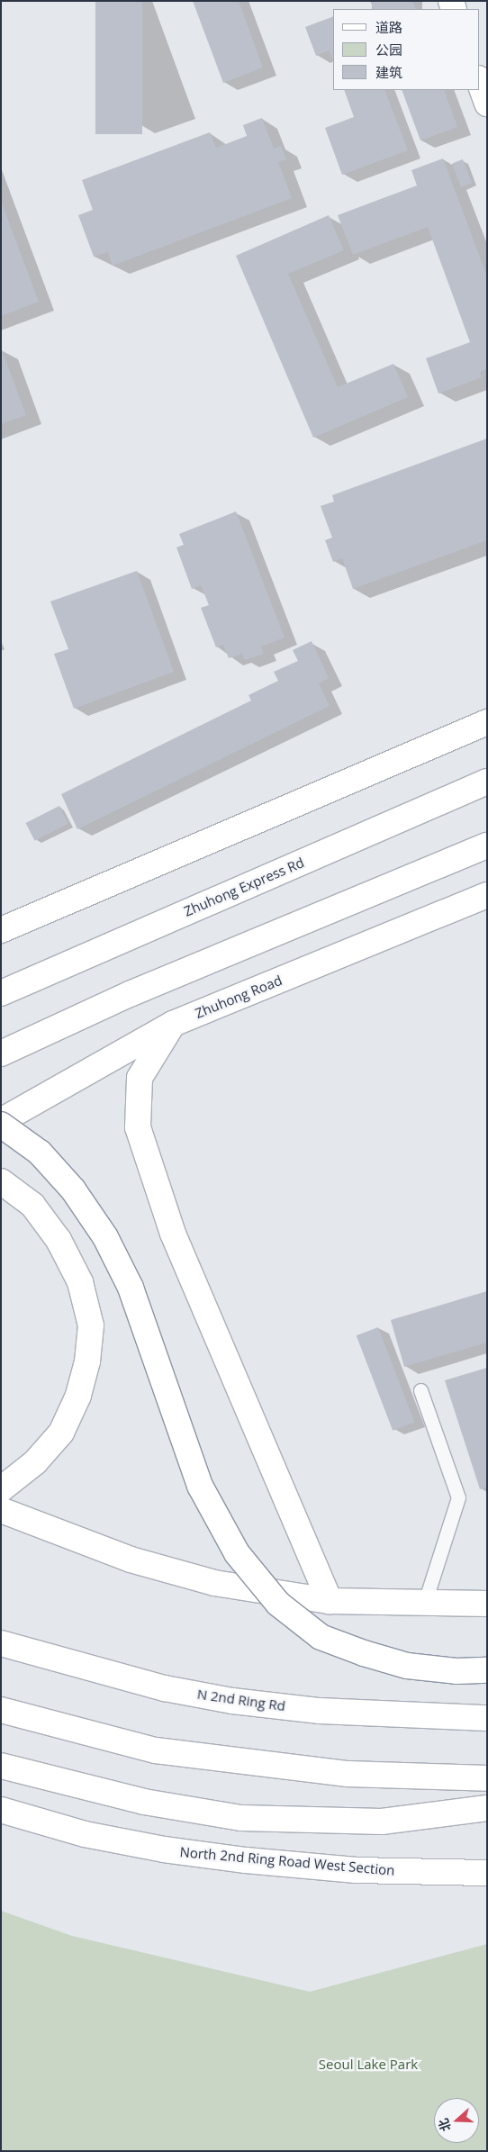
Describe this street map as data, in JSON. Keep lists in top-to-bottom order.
{
  "streets": {
    "main road": [
      "Zhuhong Express Rd",
      "Zhuhong Road",
      "N 2nd Ring Rd",
      "North 2nd Ring Road West Section"
    ]
  },
  "parks": ["Seoul Lake Park"],
  "legend": ["道路", "公园", "建筑"],
  "north": "left"
}
